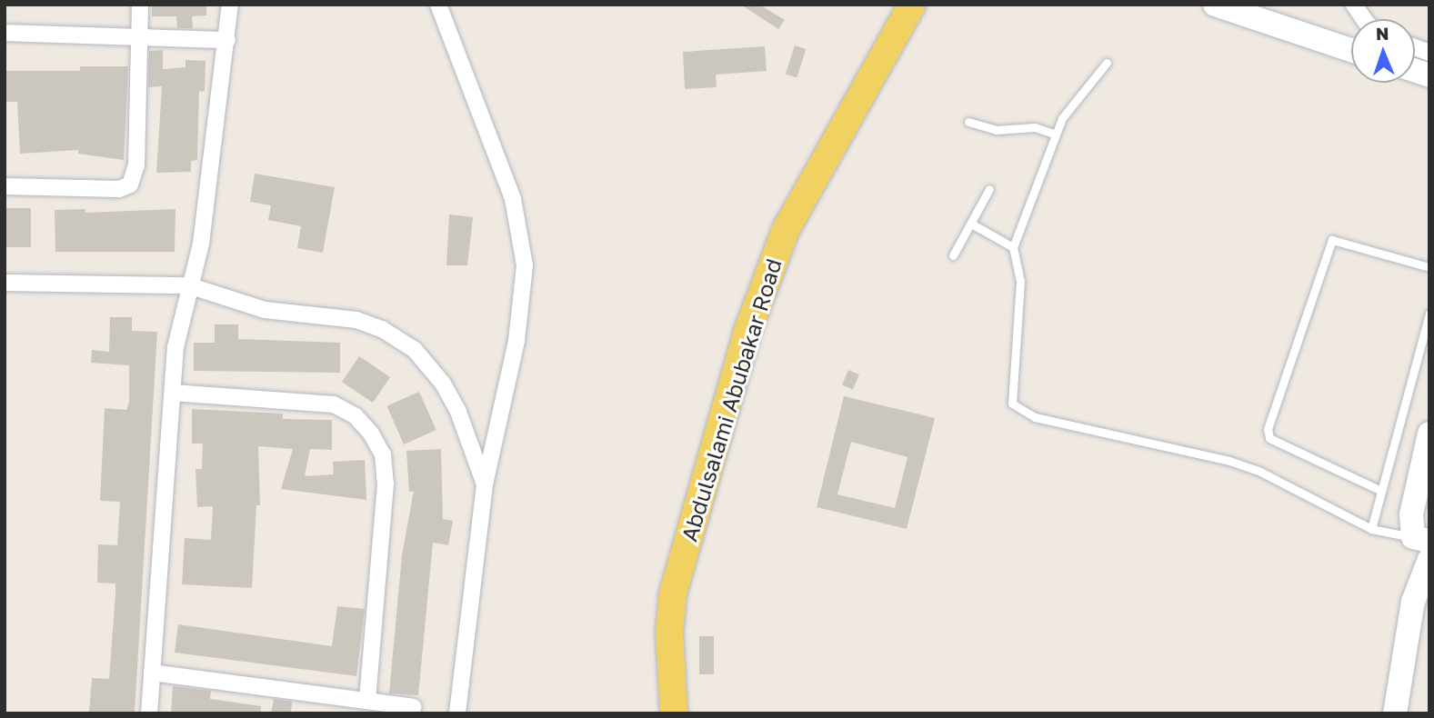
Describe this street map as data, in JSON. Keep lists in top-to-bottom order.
{
  "streets": {
    "main road": ["Abdulsalami Abubakar Road"]
  },
  "north": "top"
}
